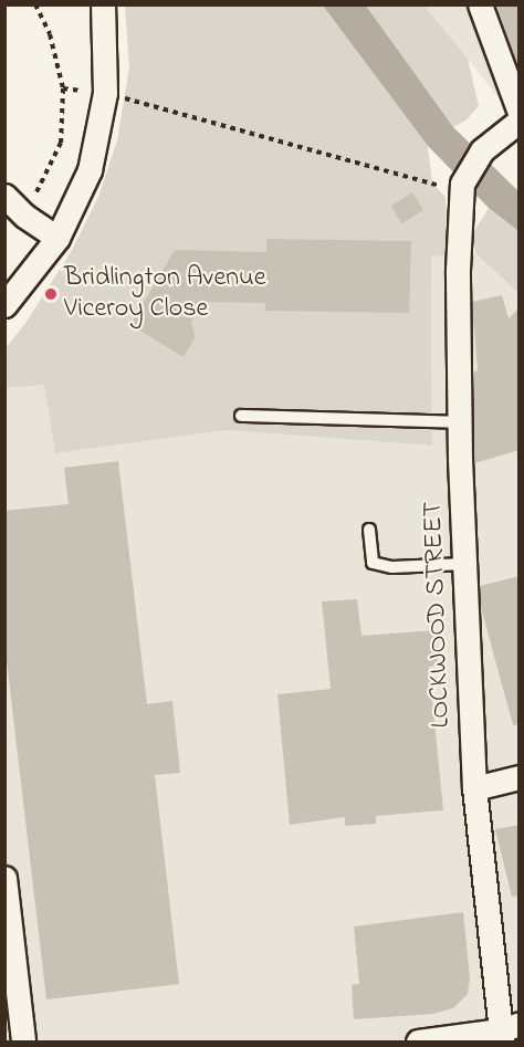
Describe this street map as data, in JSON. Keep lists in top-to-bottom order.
{
  "streets": {
    "street": ["LOCKWOOD STREET"]
  },
  "places": ["Bridlington Avenue Viceroy Close"]
}
